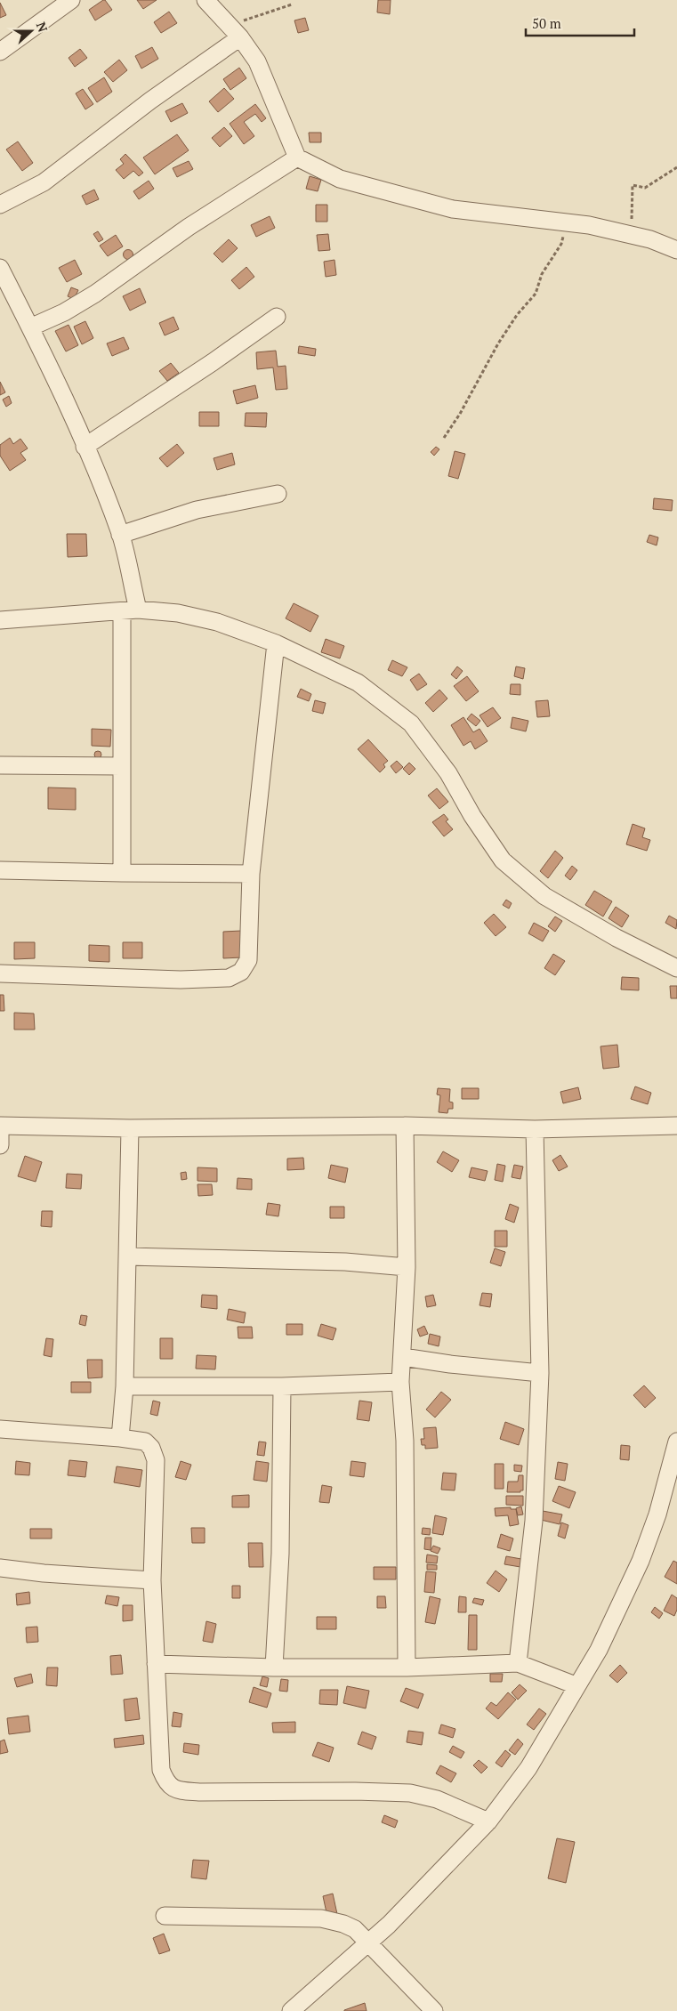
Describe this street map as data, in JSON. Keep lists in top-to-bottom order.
{
  "scale_bar": "50 m",
  "north": "right"
}
